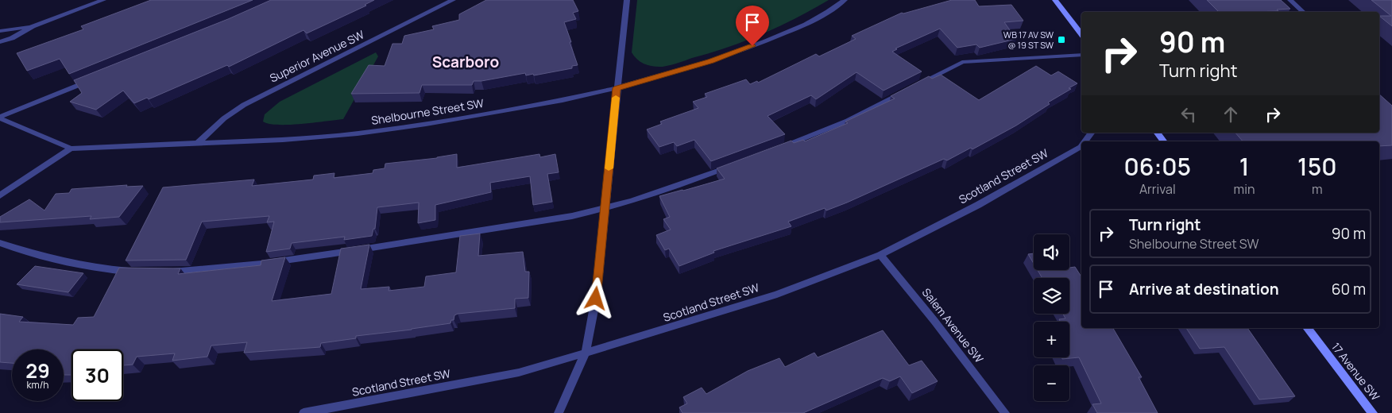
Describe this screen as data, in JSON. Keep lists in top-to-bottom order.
{
  "streets": {
    "main road": ["17 Avenue SW"],
    "street": [
      "Superior Avenue SW",
      "Shelbourne Street SW",
      "Scotland Street SW",
      "Salem Avenue SW"
    ]
  },
  "crossings": [
    ["Superior Avenue SW", "Shelbourne Street SW"],
    ["Scotland Street SW", "Salem Avenue SW"]
  ],
  "districts": ["Scarboro"],
  "places": {
    "transit": ["WB 17 AV SW @ 19 ST SW"]
  },
  "page": {
    "turn": ["90 m", "Turn right"],
    "eta": [
      "06:05",
      "Arrival",
      "1",
      "min",
      "150",
      "m"
    ],
    "list": [
      {
        "name": "Turn right",
        "note": "Shelbourne Street SW",
        "value": "90 m"
      },
      {
        "name": "Arrive at destination",
        "value": "60 m"
      }
    ],
    "map_buttons": ["+", "−"],
    "speed": "29 km/h",
    "limit": "30"
  }
}
